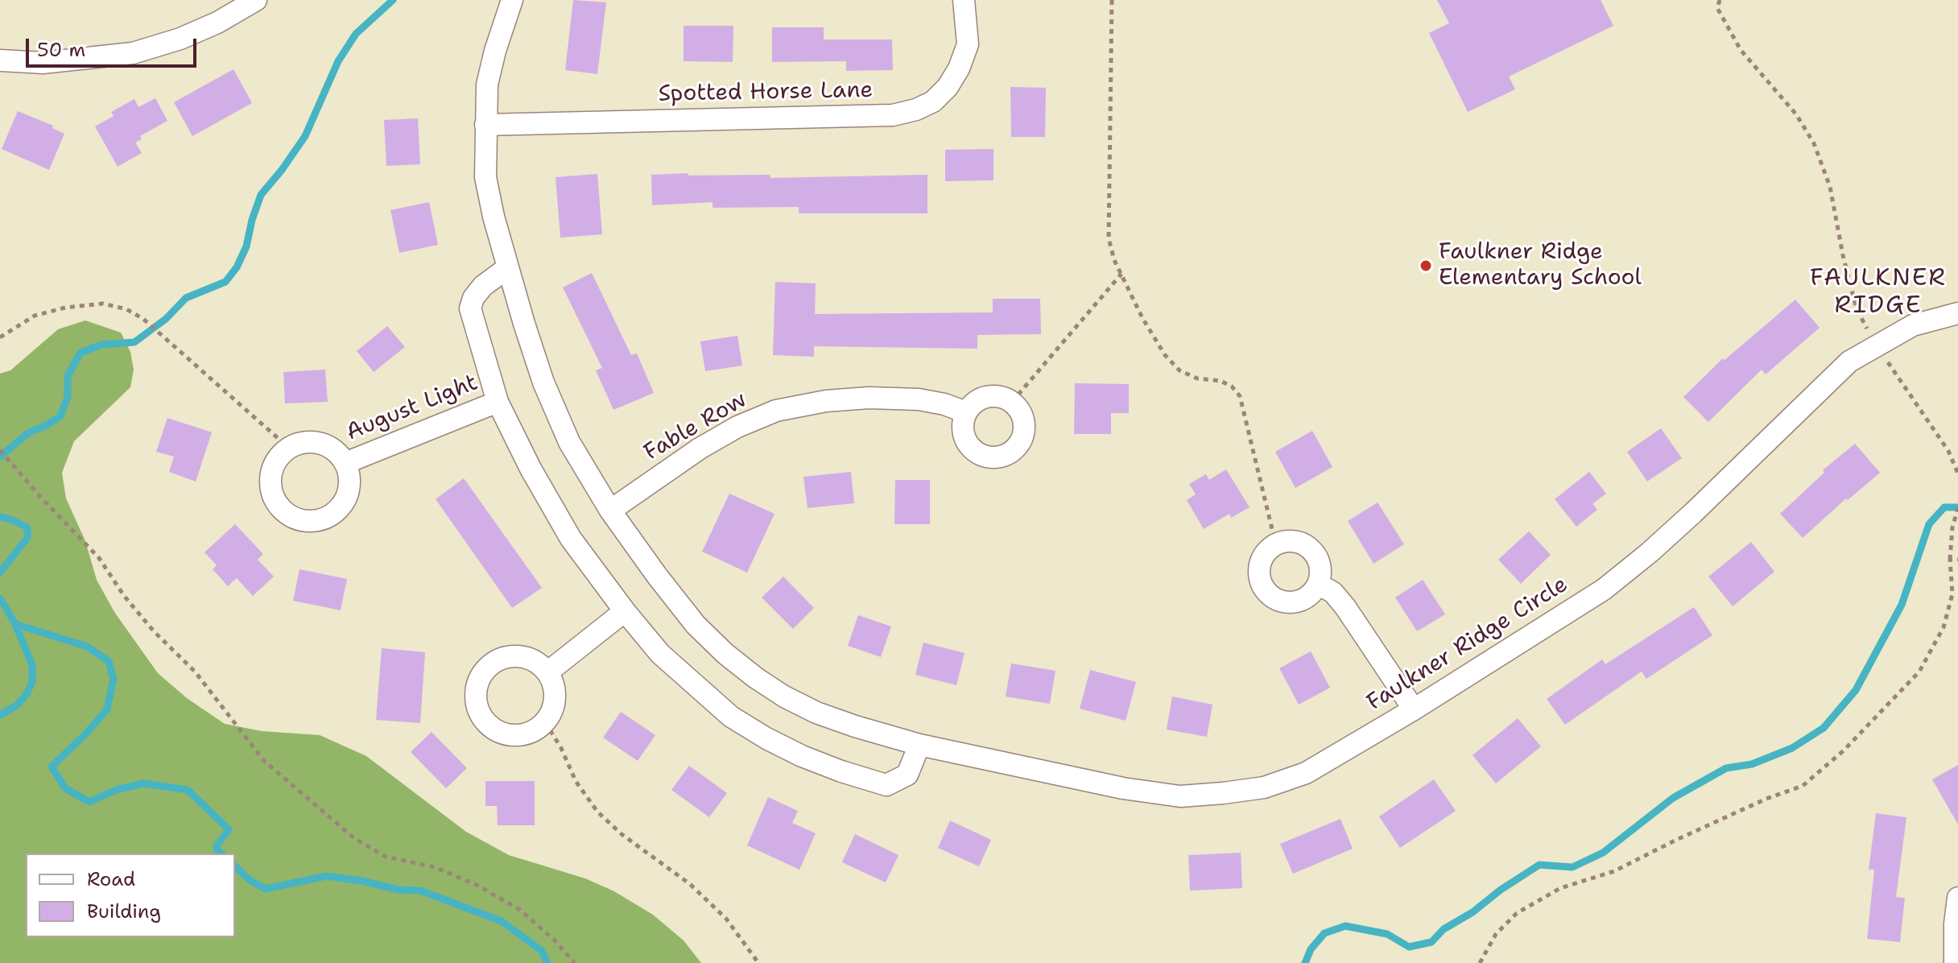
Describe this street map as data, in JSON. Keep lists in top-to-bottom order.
{
  "streets": {
    "street": [
      "Spotted Horse Lane",
      "August Light",
      "Fable Row",
      "Faulkner Ridge Circle"
    ]
  },
  "crossings": [
    ["Spotted Horse Lane", "Faulkner Ridge Circle"],
    ["Fable Row", "Faulkner Ridge Circle"]
  ],
  "districts": ["FAULKNER RIDGE"],
  "places": ["Faulkner Ridge Elementary School"],
  "legend": ["Road", "Building"],
  "scale_bar": "50 m"
}
